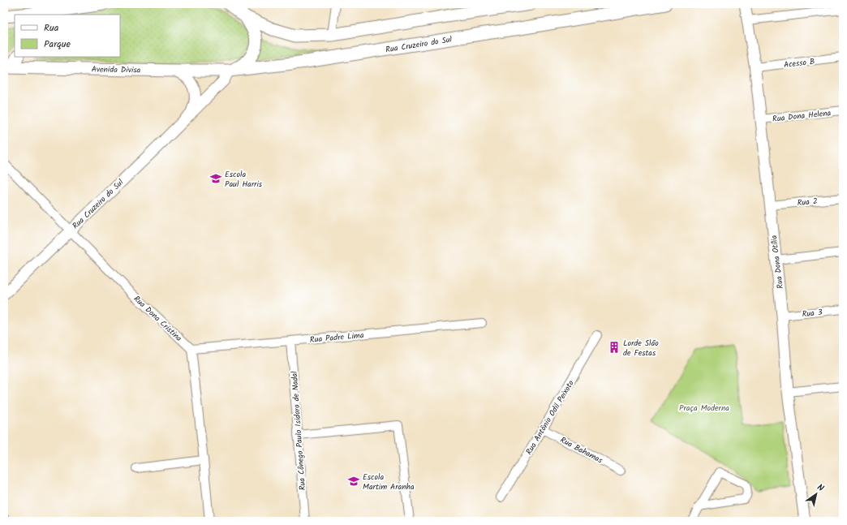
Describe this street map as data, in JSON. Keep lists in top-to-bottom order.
{
  "streets": {
    "main road": ["Rua Cruzeiro do Sul", "Avenida Divisa"],
    "street": [
      "Acesso B",
      "Rua Dona Helena",
      "Rua 2",
      "Rua Dona Otília",
      "Rua 3",
      "Rua Dona Cristina",
      "Rua Padre Lima",
      "Rua Antônio Odil Peixoto",
      "Rua Cônego Paulo Isidoro de Nadal",
      "Rua Bahamas"
    ]
  },
  "crossings": [
    ["Rua Cruzeiro do Sul", "Avenida Divisa"],
    ["Rua Cruzeiro do Sul", "Rua Dona Cristina"],
    ["Acesso B", "Rua Dona Otília"],
    ["Rua Dona Helena", "Rua Dona Otília"],
    ["Rua 2", "Rua Dona Otília"],
    ["Rua Dona Otília", "Rua 3"],
    ["Rua Dona Cristina", "Rua Padre Lima"],
    ["Rua Padre Lima", "Rua Cônego Paulo Isidoro de Nadal"],
    ["Rua Antônio Odil Peixoto", "Rua Bahamas"]
  ],
  "parks": ["Praça Moderna"],
  "places": {
    "school or university": ["Escola Paul Harris", "Escola Martim Aranha"],
    "building": ["Lorde Slão de Festas"]
  },
  "legend": ["Rua", "Parque"],
  "north": "top right"
}
